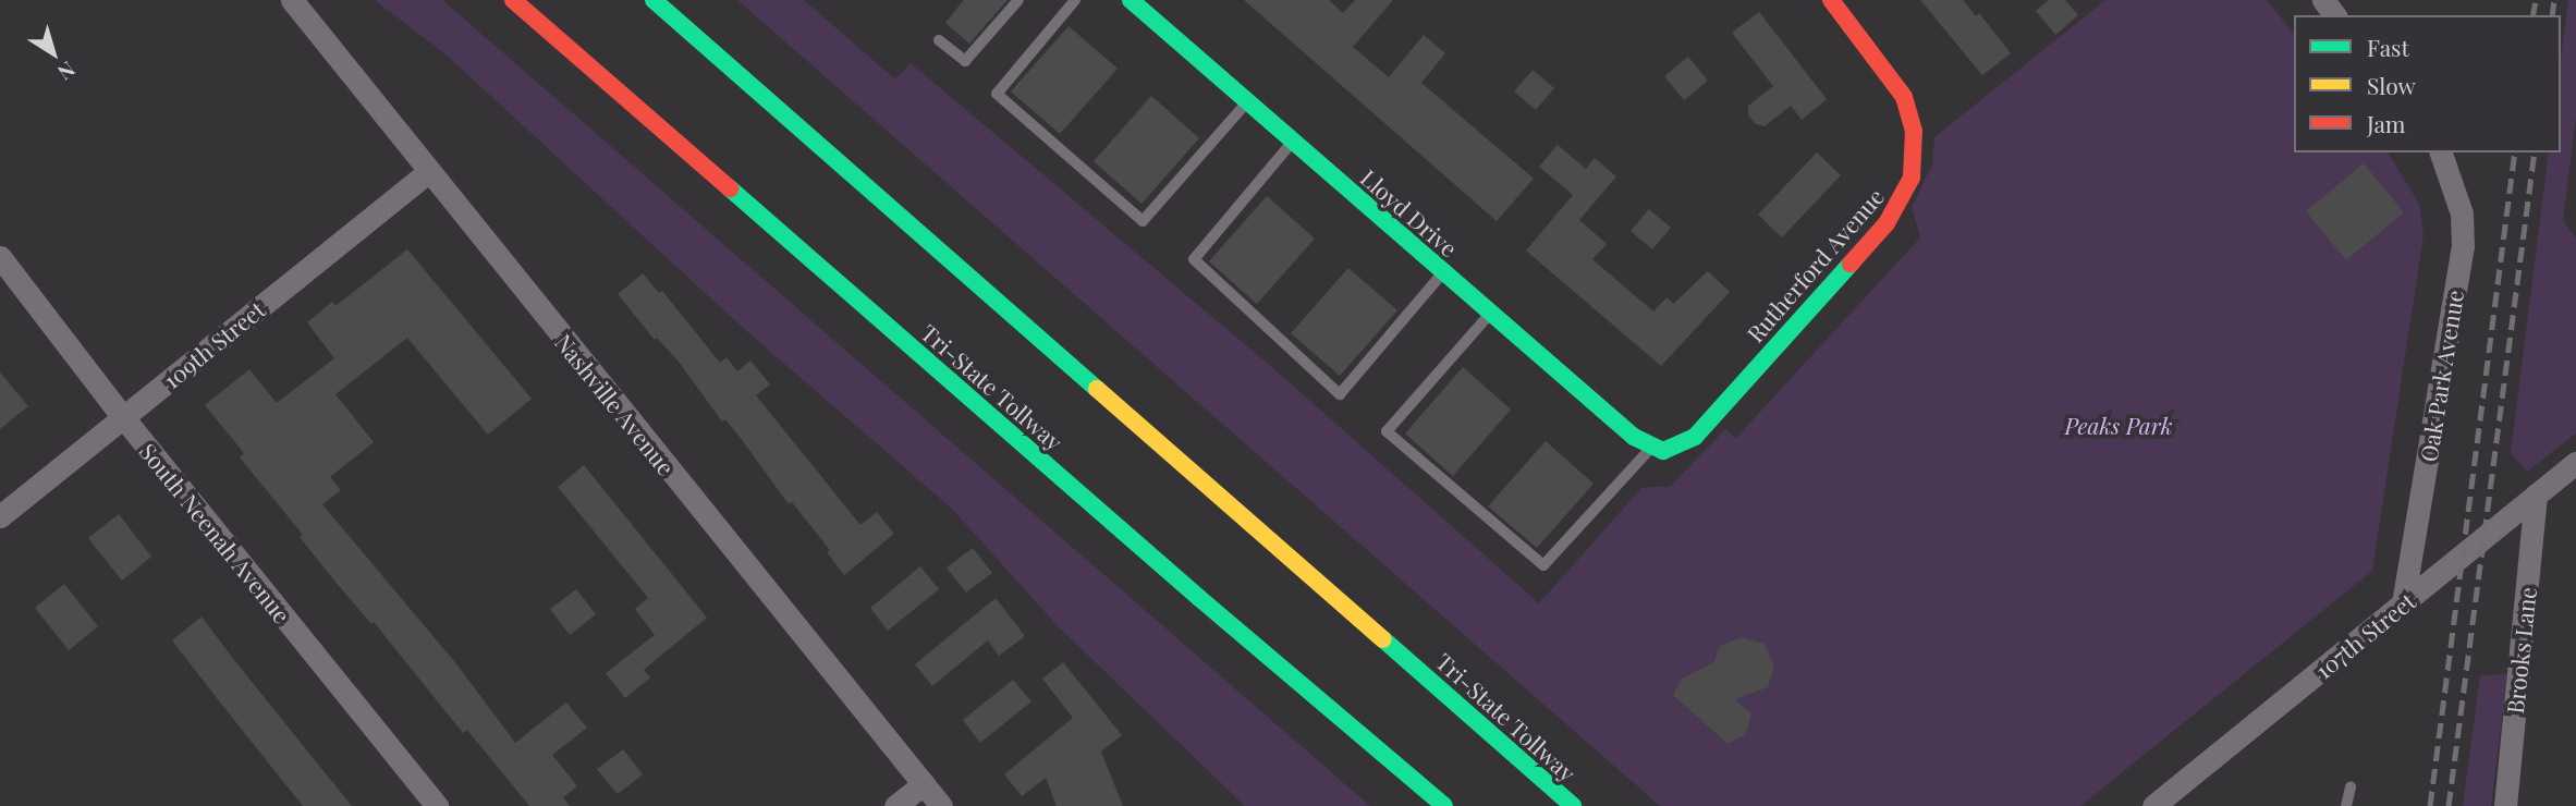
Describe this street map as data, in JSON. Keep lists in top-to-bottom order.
{
  "streets": {
    "main road": ["Lloyd Drive", "Rutherford Avenue", "Tri-State Tollway"],
    "street": [
      "109th Street",
      "Oak Park Avenue",
      "Nashville Avenue",
      "South Neenah Avenue",
      "107th Street",
      "Brooks Lane"
    ]
  },
  "crossings": [
    ["Lloyd Drive", "Rutherford Avenue"],
    ["109th Street", "Nashville Avenue"],
    ["109th Street", "South Neenah Avenue"],
    ["Oak Park Avenue", "107th Street"],
    ["107th Street", "Brooks Lane"]
  ],
  "parks": ["Peaks Park"],
  "legend": ["Fast", "Slow", "Jam"],
  "north": "bottom right"
}
